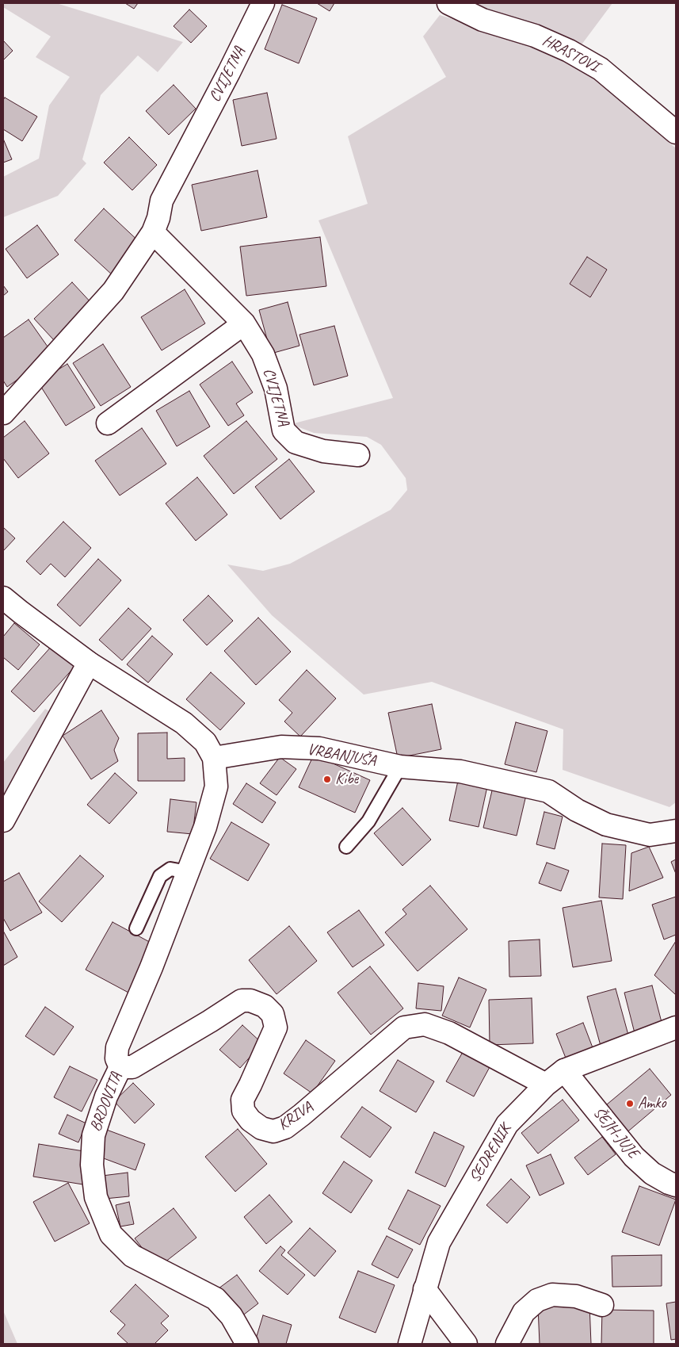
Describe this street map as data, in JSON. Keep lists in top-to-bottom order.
{
  "streets": {
    "street": [
      "HRASTOVI",
      "CVIJETNA",
      "VRBANJUŠA",
      "BRDOVITA",
      "KRIVA",
      "ŠEJH-JUJE",
      "SEDRENIK"
    ]
  },
  "crossings": [
    ["VRBANJUŠA", "BRDOVITA"],
    ["BRDOVITA", "KRIVA"],
    ["KRIVA", "SEDRENIK"],
    ["ŠEJH-JUJE", "SEDRENIK"]
  ],
  "places": ["Kibe", "Amko"]
}
